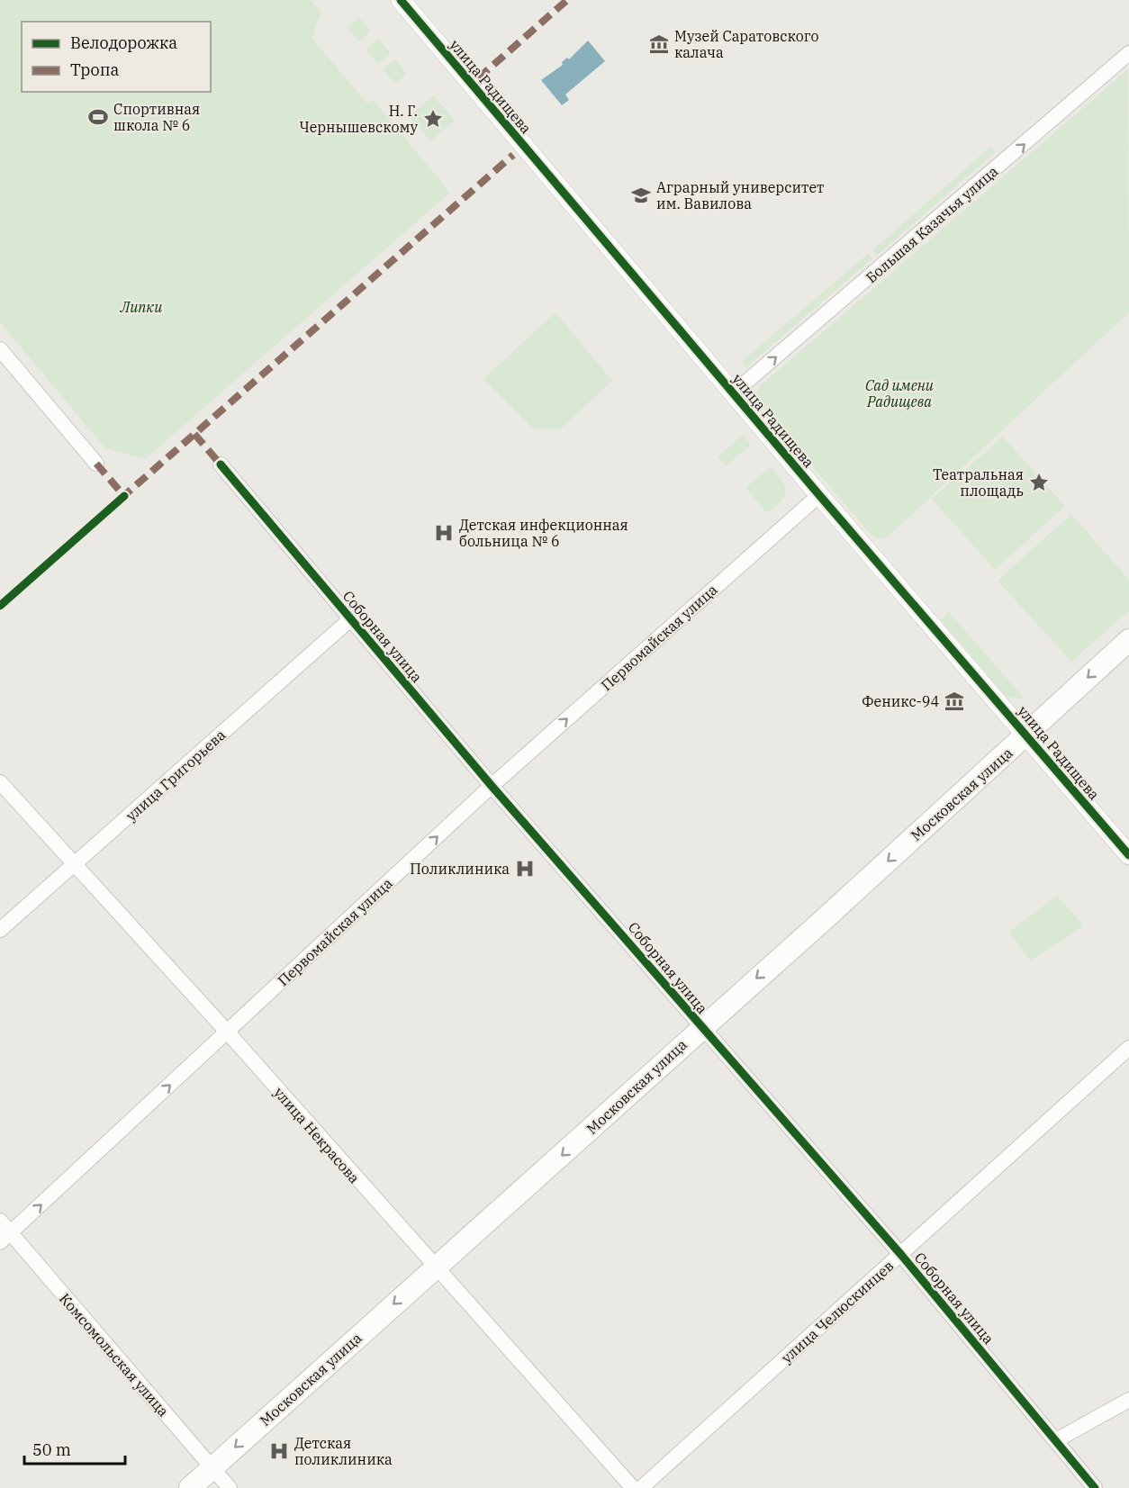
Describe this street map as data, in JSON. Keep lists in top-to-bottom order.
{
  "streets": {
    "main road": ["Московская улица"],
    "street": [
      "улица Радищева",
      "Большая Казачья улица",
      "Соборная улица",
      "Первомайская улица",
      "улица Григорьева",
      "улица Некрасова",
      "улица Челюскинцев",
      "Комсомольская улица"
    ]
  },
  "crossings": [
    ["улица Радищева", "Большая Казачья улица"],
    ["улица Радищева", "Первомайская улица"],
    ["улица Радищева", "Московская улица"],
    ["Соборная улица", "Первомайская улица"],
    ["Соборная улица", "улица Григорьева"],
    ["Соборная улица", "Московская улица"],
    ["Соборная улица", "улица Челюскинцев"],
    ["Первомайская улица", "улица Некрасова"],
    ["Первомайская улица", "Комсомольская улица"],
    ["улица Григорьева", "улица Некрасова"],
    ["Московская улица", "улица Некрасова"],
    ["Московская улица", "Комсомольская улица"]
  ],
  "one_way": ["Большая Казачья улица", "Первомайская улица", "Московская улица"],
  "parks": ["Липки", "Сад имени Радищева"],
  "places": {
    "museum": ["Музей Саратовского калача", "Феникс-94"],
    "sports": ["Спортивная школа № 6"],
    "place": ["Н. Г. Чернышевскому", "Театральная площадь"],
    "school or university": ["Аграрный университет им. Вавилова"],
    "hospital": ["Детская инфекционная больница № 6", "Поликлиника", "Детская поликлиника"]
  },
  "legend": ["Велодорожка", "Тропа"],
  "scale_bar": "50 m"
}
